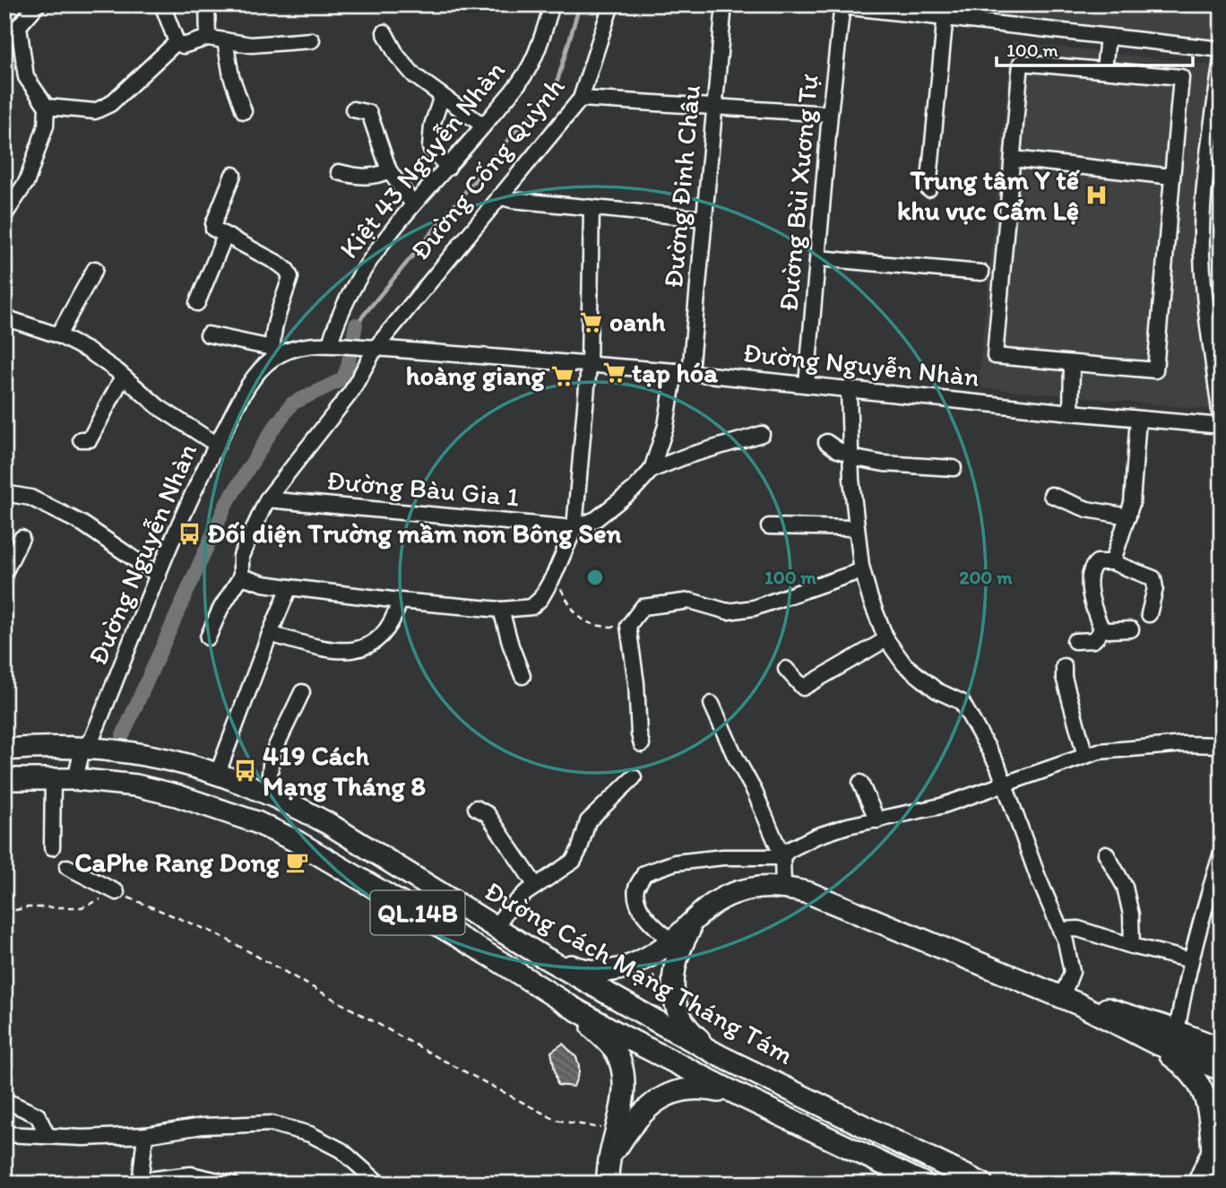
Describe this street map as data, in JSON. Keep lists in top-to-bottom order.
{
  "streets": {
    "highway": ["QL.14B", "Đường Cách Mạng Tháng Tám"],
    "street": [
      "Kiệt 43 Nguyễn Nhàn",
      "Đường Cống Quỳnh",
      "Đường Đinh Châu",
      "Đường Bùi Xương Tự",
      "Đường Nguyễn Nhàn",
      "Đường Bàu Gia 1"
    ]
  },
  "crossings": [
    ["Kiệt 43 Nguyễn Nhàn", "Đường Nguyễn Nhàn"],
    ["Đường Cống Quỳnh", "Đường Nguyễn Nhàn"],
    ["Đường Cống Quỳnh", "Đường Bàu Gia 1"],
    ["Đường Đinh Châu", "Đường Nguyễn Nhàn"],
    ["Đường Bùi Xương Tự", "Đường Nguyễn Nhàn"],
    ["Đường Nguyễn Nhàn", "QL.14B"],
    ["Đường Nguyễn Nhàn", "Đường Cách Mạng Tháng Tám"]
  ],
  "places": {
    "hospital": ["Trung tâm Y tế khu vực Cẩm Lệ"],
    "supermarket": ["oanh", "tạp hóa", "hoàng giang"],
    "bus stop": ["Đối diện Trường mầm non Bông Sen", "419 Cách Mạng Tháng 8"],
    "cafe": ["CaPhe Rang Dong"]
  },
  "scale_bar": "100 m",
  "rings": ["100 m", "200 m"]
}
